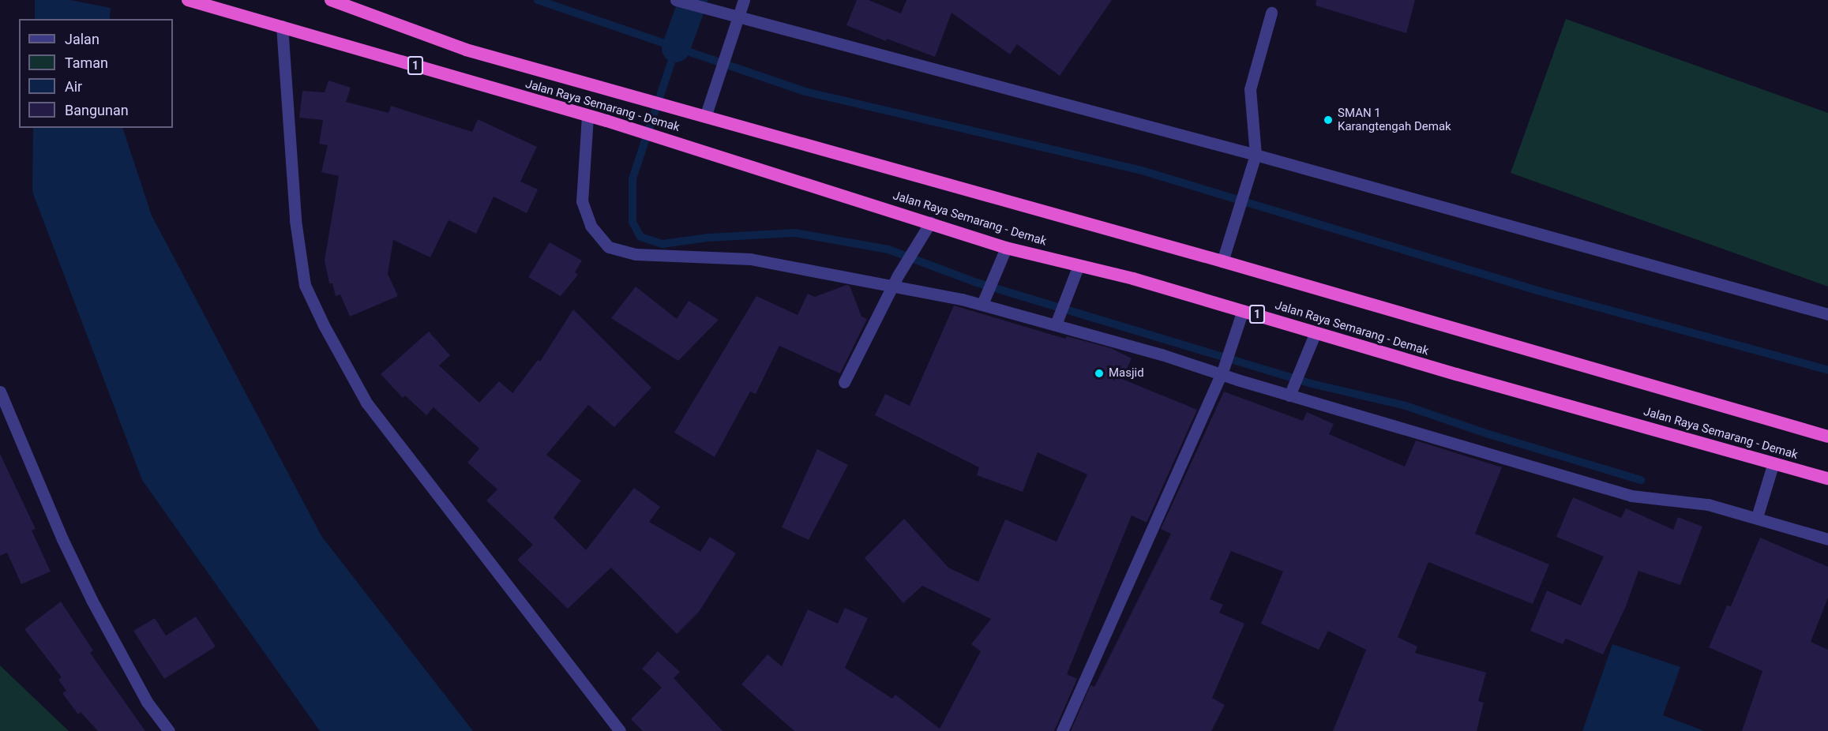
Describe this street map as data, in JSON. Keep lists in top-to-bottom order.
{
  "streets": {
    "highway": ["1", "Jalan Raya Semarang - Demak"]
  },
  "places": ["SMAN 1 Karangtengah Demak", "Masjid"],
  "legend": [
    "Jalan",
    "Taman",
    "Air",
    "Bangunan"
  ]
}
